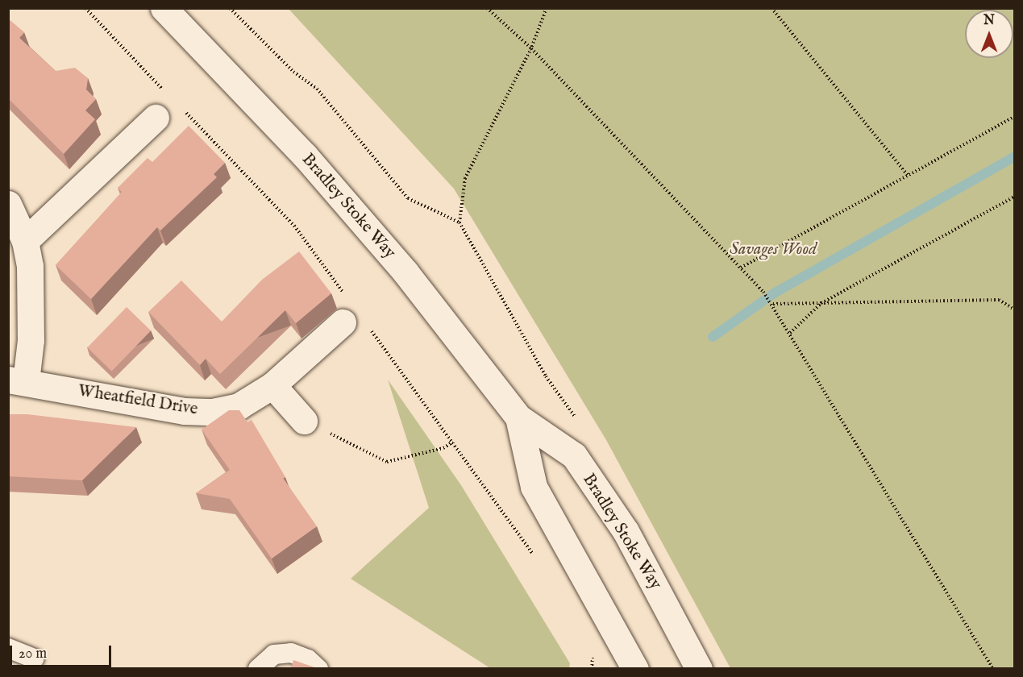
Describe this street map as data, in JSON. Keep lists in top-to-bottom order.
{
  "streets": {
    "street": ["Bradley Stoke Way", "Wheatfield Drive"]
  },
  "parks": ["Savages Wood"],
  "scale_bar": "20 m",
  "north": "top"
}
